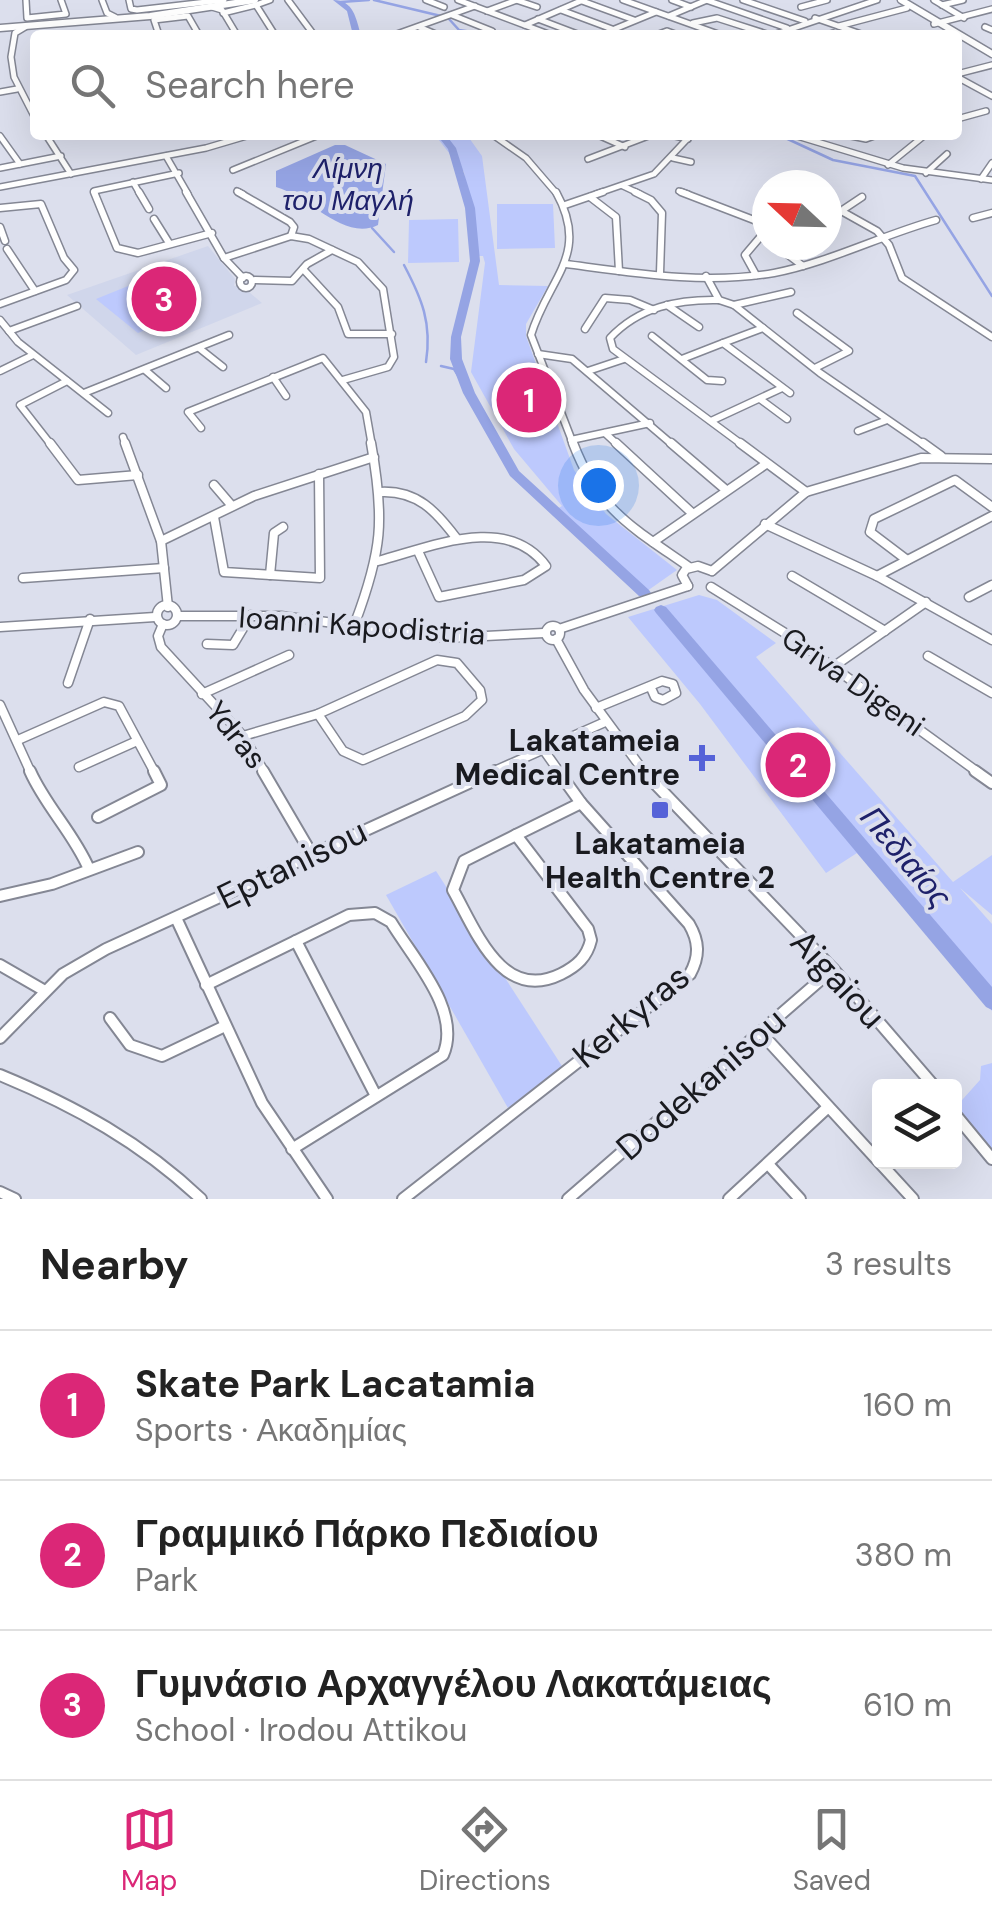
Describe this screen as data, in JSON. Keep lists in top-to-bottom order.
{
  "streets": {
    "street": [
      "Ioanni Kapodistria",
      "Griva Digeni",
      "Ydras",
      "Eptanisou",
      "Aigaiou",
      "Kerkyras",
      "Dodekanisou"
    ]
  },
  "crossings": [
    ["Ioanni Kapodistria", "Aigaiou"],
    ["Ydras", "Eptanisou"],
    ["Eptanisou", "Aigaiou"],
    ["Eptanisou", "Kerkyras"],
    ["Aigaiou", "Dodekanisou"]
  ],
  "water": ["Λίμνη του Μαγλή", "Πεδιαίος"],
  "places": {
    "health": ["Lakatameia Medical Centre"],
    "transit": ["Lakatameia Health Centre 2"]
  },
  "north": "left",
  "page": {
    "search": "Search here",
    "pins": ["3", "1", "2"],
    "heading": ["Nearby", "3 results"],
    "list": [
      {
        "mark": "1",
        "name": "Skate Park Lacatamia",
        "note": "Sports · Ακαδημίας",
        "value": "160 m"
      },
      {
        "mark": "2",
        "name": "Γραμμικό Πάρκο Πεδιαίου",
        "note": "Park",
        "value": "380 m"
      },
      {
        "mark": "3",
        "name": "Γυμνάσιο Αρχαγγέλου Λακατάμειας",
        "note": "School · Irodou Attikou",
        "value": "610 m"
      }
    ],
    "nav": ["Map", "Directions", "Saved"]
  }
}
